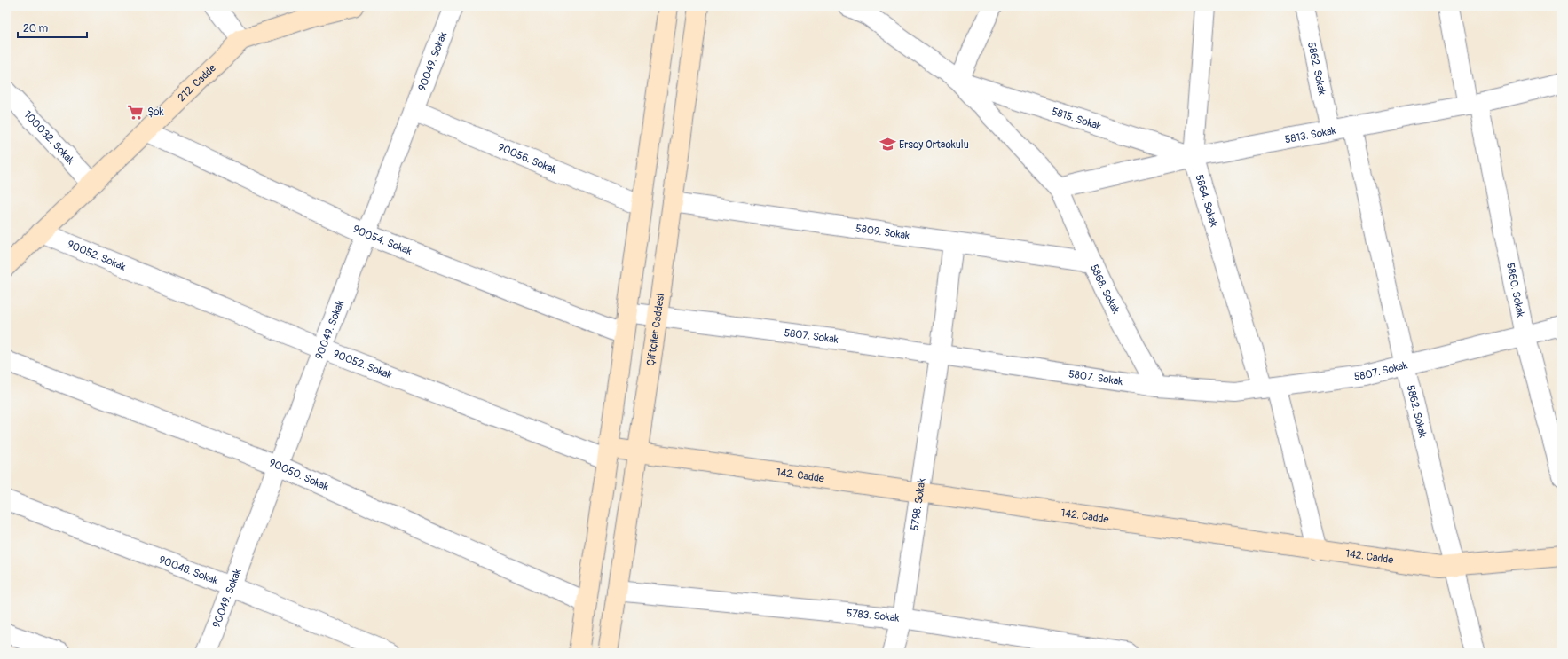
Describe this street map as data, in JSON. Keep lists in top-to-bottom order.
{
  "streets": {
    "street": [
      "90049. Sokak",
      "5862. Sokak",
      "212. Cadde",
      "5815. Sokak",
      "5813. Sokak",
      "100032. Sokak",
      "90056. Sokak",
      "5864. Sokak",
      "5809. Sokak",
      "90054. Sokak",
      "90052. Sokak",
      "5868. Sokak",
      "5860. Sokak",
      "Çiftçiler Caddesi",
      "5807. Sokak",
      "90050. Sokak",
      "142. Cadde",
      "5798. Sokak",
      "90048. Sokak",
      "5783. Sokak"
    ]
  },
  "crossings": [
    ["90049. Sokak", "90056. Sokak"],
    ["90049. Sokak", "90054. Sokak"],
    ["90049. Sokak", "90052. Sokak"],
    ["90049. Sokak", "90050. Sokak"],
    ["90049. Sokak", "90048. Sokak"],
    ["5862. Sokak", "5813. Sokak"],
    ["5862. Sokak", "5807. Sokak"],
    ["5862. Sokak", "142. Cadde"],
    ["212. Cadde", "100032. Sokak"],
    ["212. Cadde", "90054. Sokak"],
    ["212. Cadde", "90052. Sokak"],
    ["5815. Sokak", "5813. Sokak"],
    ["5815. Sokak", "5864. Sokak"],
    ["5815. Sokak", "5868. Sokak"],
    ["5813. Sokak", "5864. Sokak"],
    ["5813. Sokak", "5868. Sokak"],
    ["5813. Sokak", "5860. Sokak"],
    ["5864. Sokak", "5807. Sokak"],
    ["5864. Sokak", "142. Cadde"],
    ["5809. Sokak", "5868. Sokak"],
    ["5809. Sokak", "Çiftçiler Caddesi"],
    ["5809. Sokak", "5798. Sokak"],
    ["90052. Sokak", "142. Cadde"],
    ["5868. Sokak", "5807. Sokak"],
    ["5860. Sokak", "5807. Sokak"],
    ["Çiftçiler Caddesi", "5807. Sokak"],
    ["Çiftçiler Caddesi", "142. Cadde"],
    ["Çiftçiler Caddesi", "5783. Sokak"],
    ["5807. Sokak", "5798. Sokak"],
    ["142. Cadde", "5798. Sokak"],
    ["5798. Sokak", "5783. Sokak"]
  ],
  "places": {
    "supermarket": ["Şok"],
    "school or university": ["Ersoy Ortaokulu"]
  },
  "scale_bar": "20 m"
}
